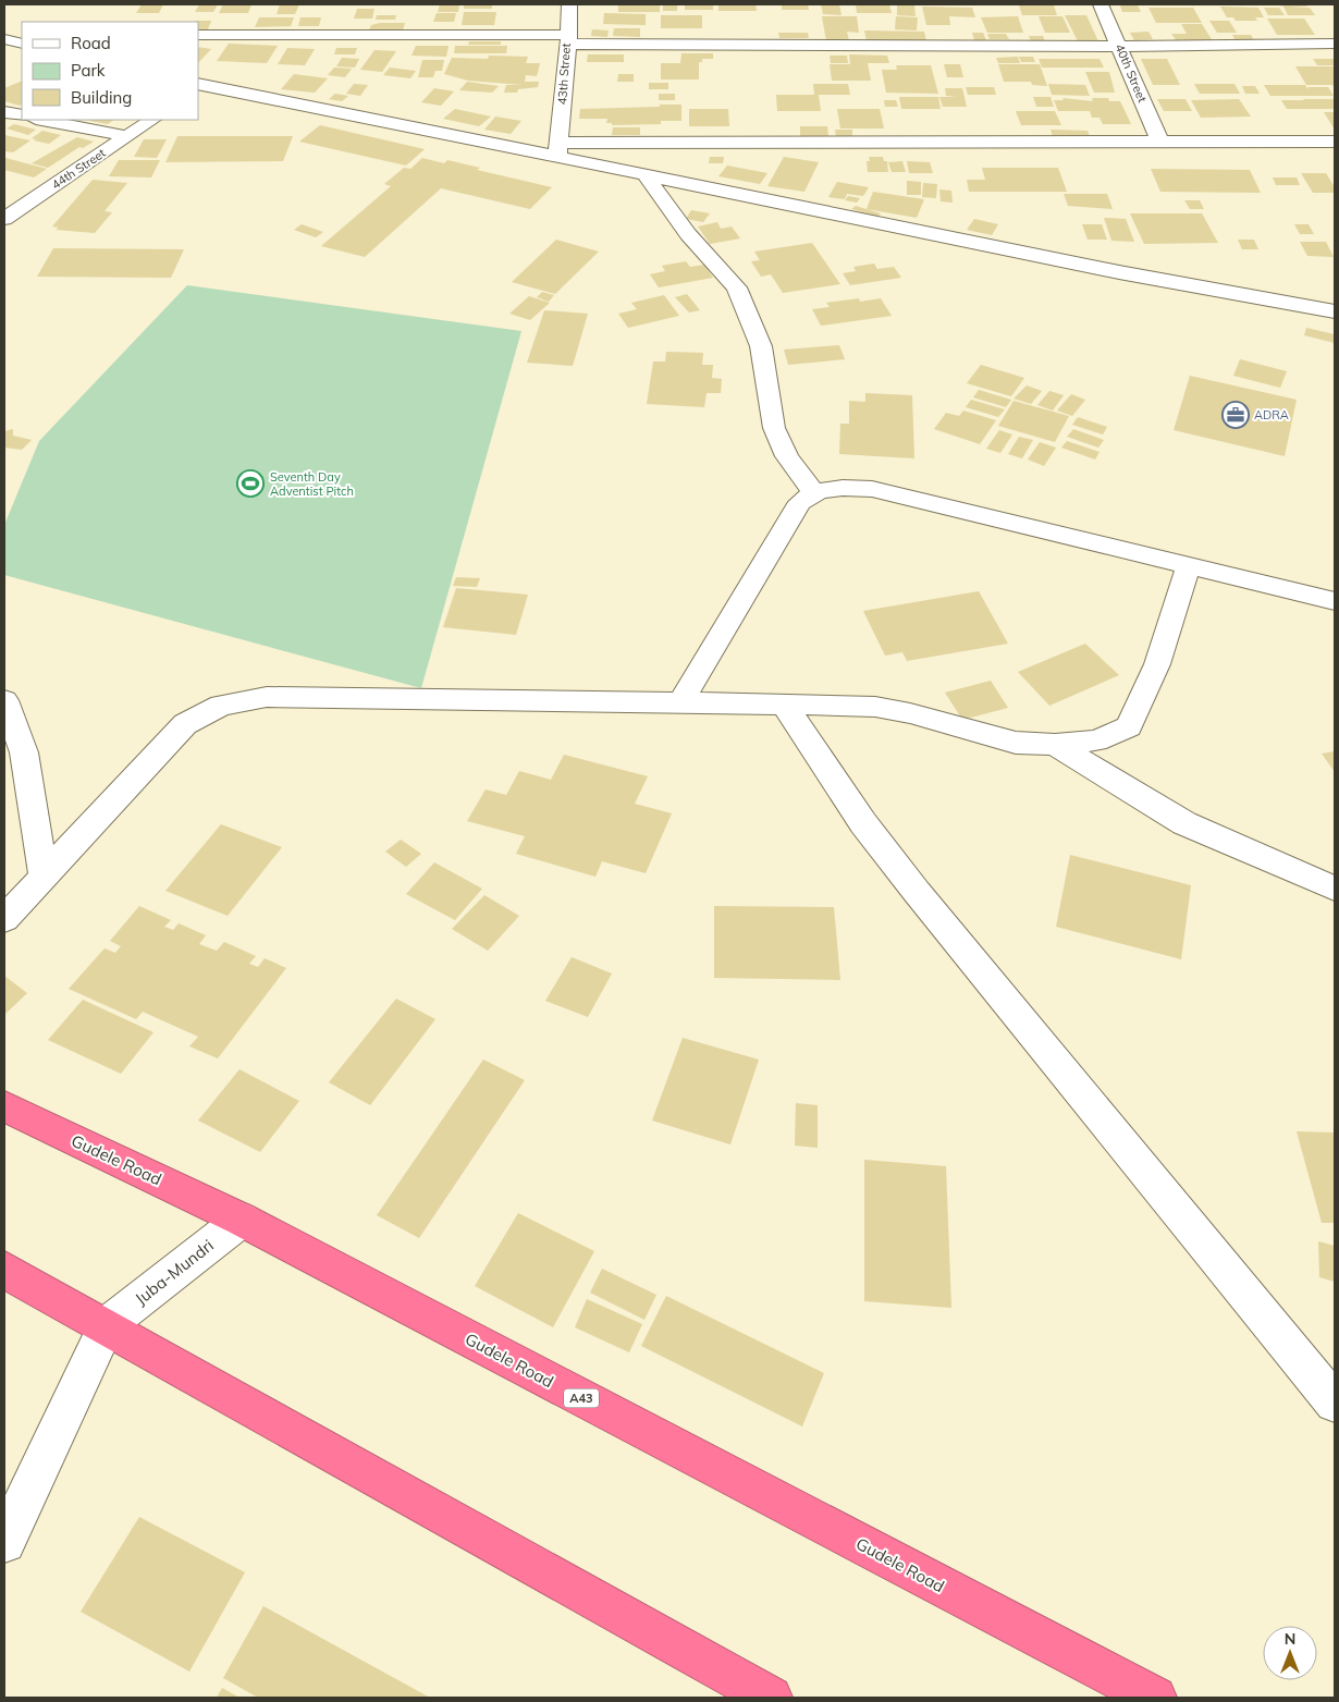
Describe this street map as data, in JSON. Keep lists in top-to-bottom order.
{
  "streets": {
    "highway": ["Gudele Road", "A43"],
    "street": [
      "40th Street",
      "43th Street",
      "44th Street",
      "Juba-Mundri"
    ]
  },
  "crossings": [
    ["Gudele Road", "Juba-Mundri"]
  ],
  "places": {
    "office": ["ADRA"],
    "sports": ["Seventh Day Adventist Pitch"]
  },
  "legend": ["Road", "Park", "Building"],
  "north": "top"
}
